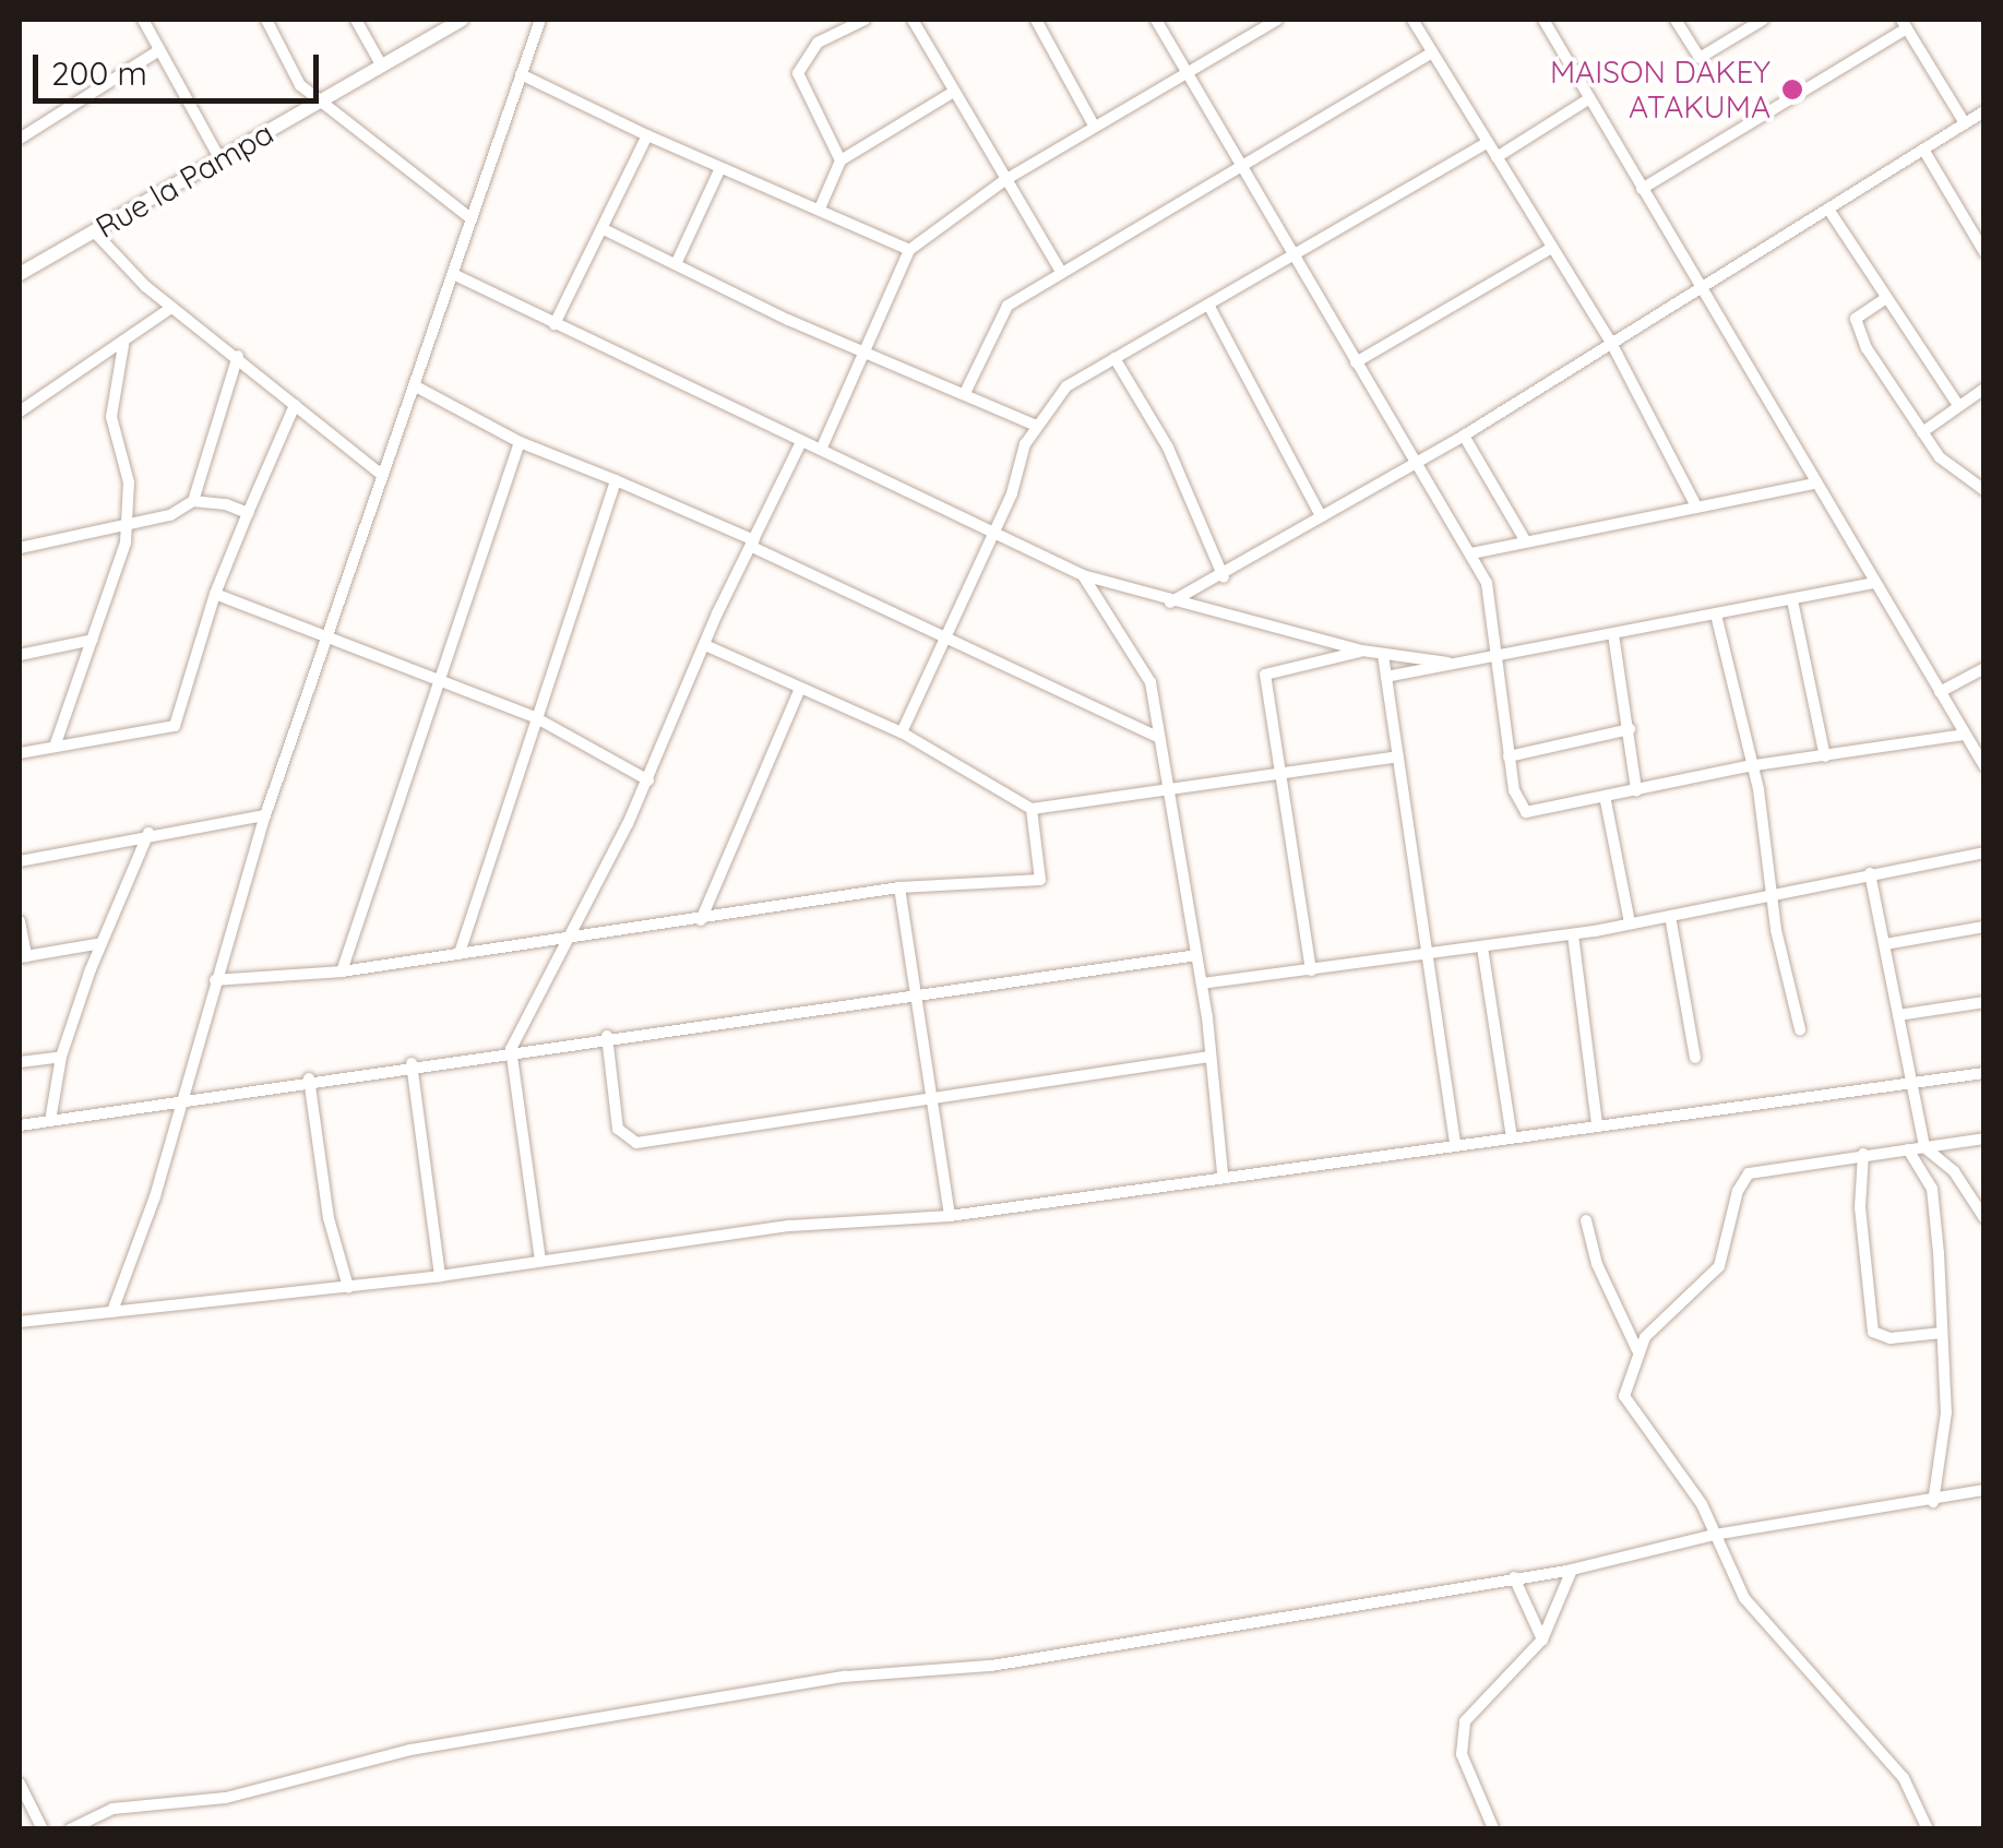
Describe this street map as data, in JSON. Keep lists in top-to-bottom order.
{
  "streets": {
    "street": ["Rue la Pampa"]
  },
  "places": ["MAISON DAKEY ATAKUMA"],
  "scale_bar": "200 m"
}
